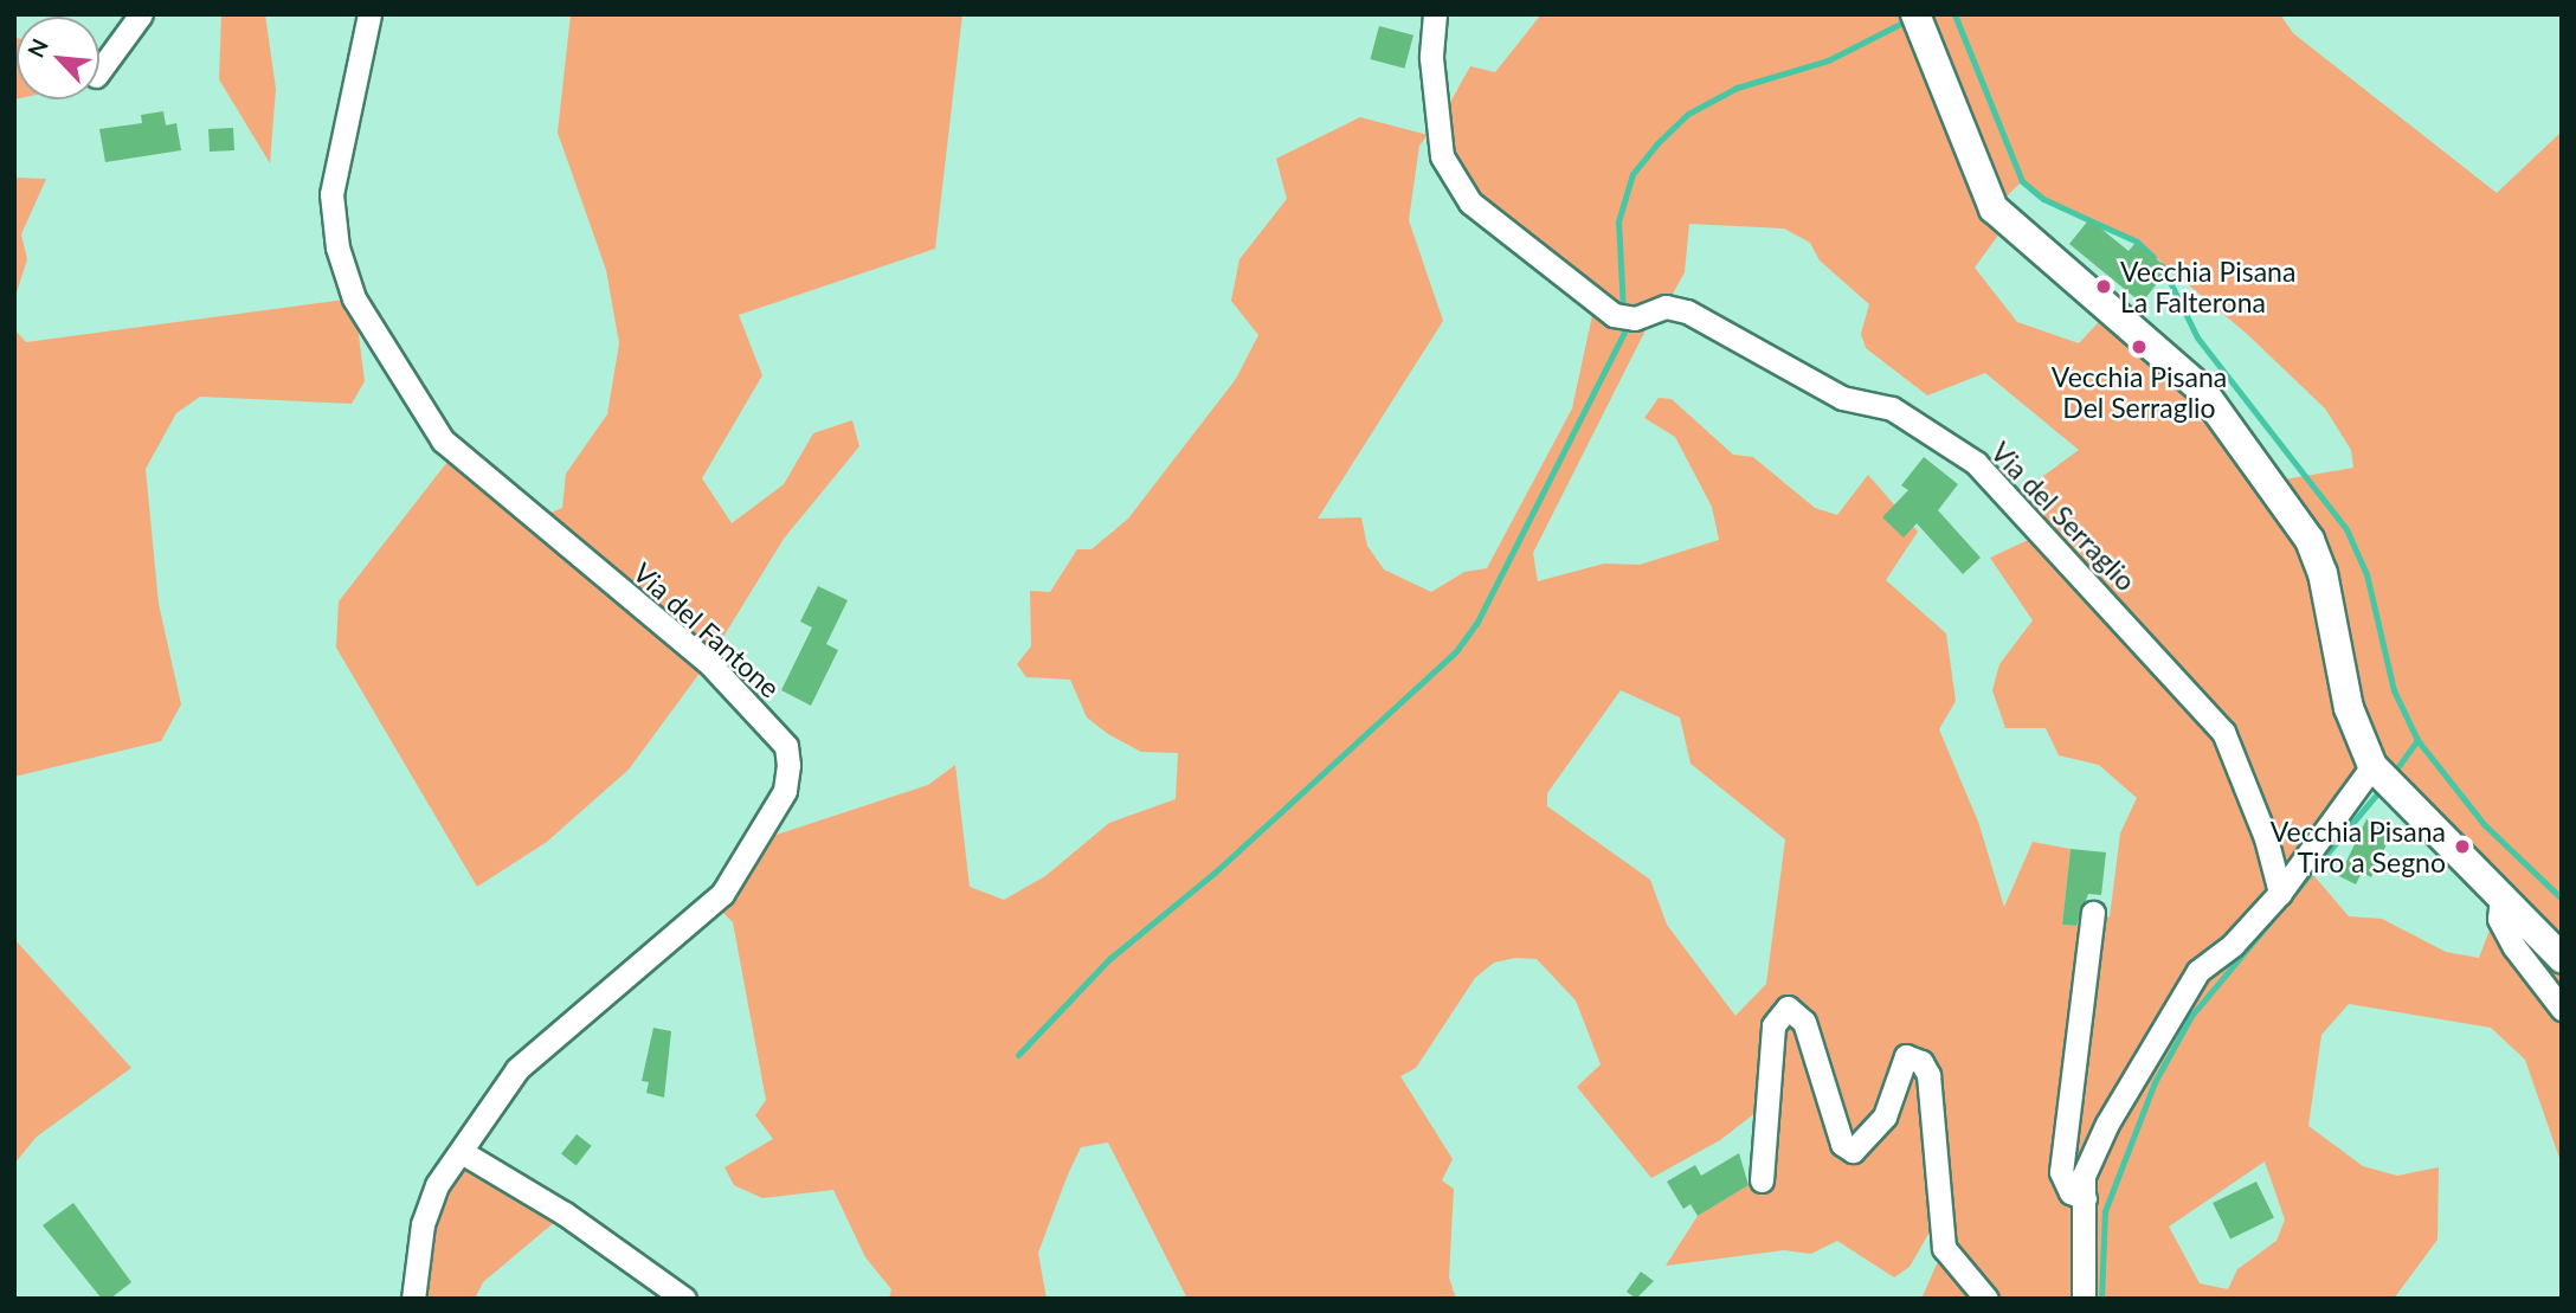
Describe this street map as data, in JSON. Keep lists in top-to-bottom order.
{
  "streets": {
    "street": ["Via del Serraglio", "Via del Fantone"]
  },
  "places": ["Vecchia Pisana La Falterona", "Vecchia Pisana Del Serraglio", "Vecchia Pisana Tiro a Segno"],
  "north": "top left"
}
